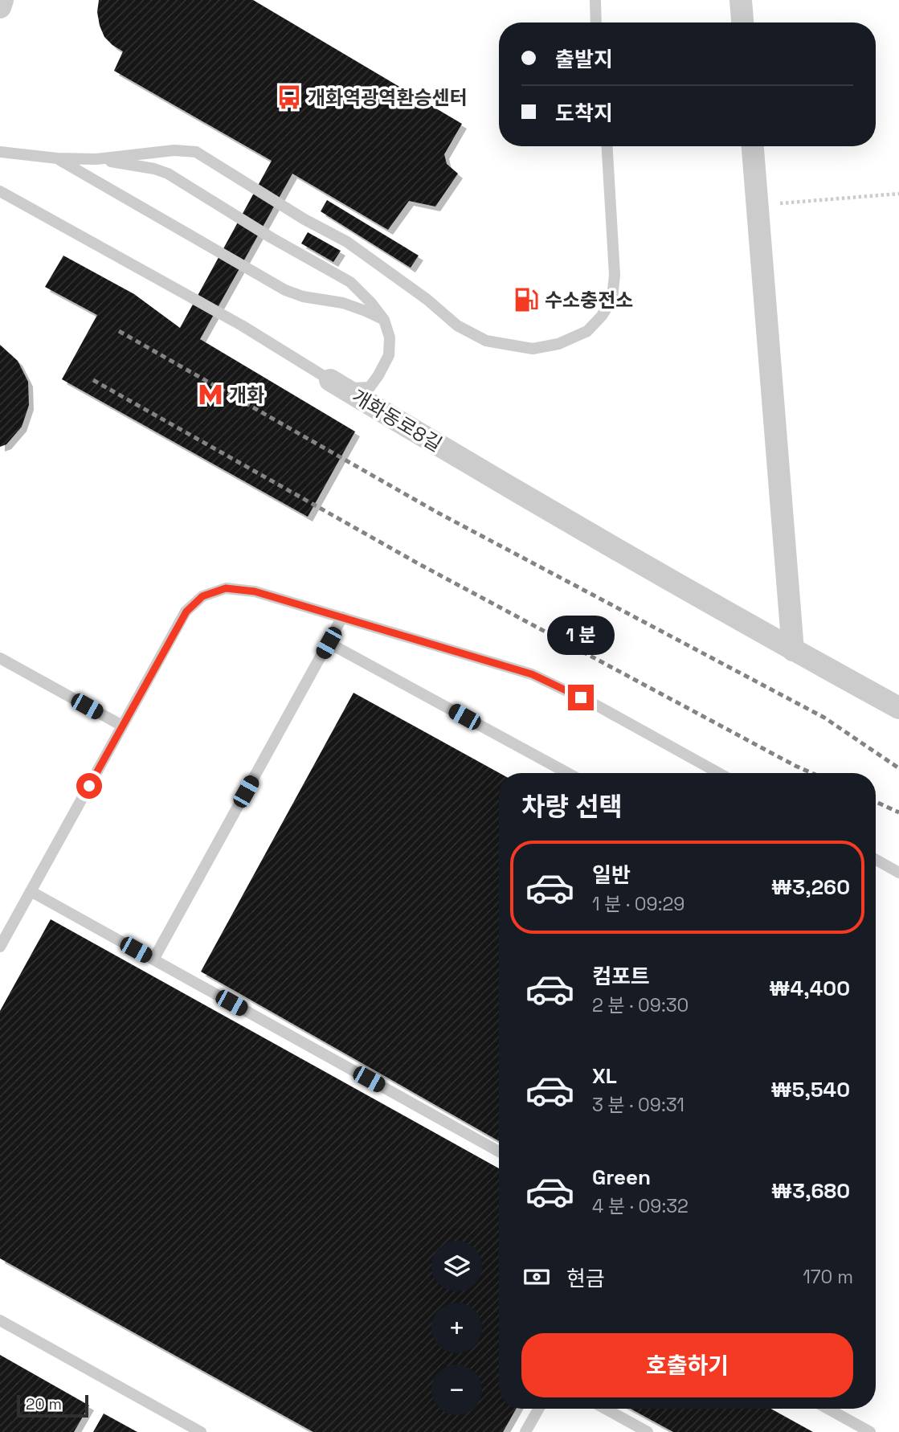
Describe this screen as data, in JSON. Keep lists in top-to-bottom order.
{
  "streets": {
    "street": ["개화동로8길"]
  },
  "places": {
    "bus stop": ["개화역광역환승센터"],
    "fuel station": ["수소충전소"],
    "metro station": ["개화"]
  },
  "scale_bar": "20 m",
  "page": {
    "banner": ["출발지", "도착지"],
    "bubble": "1 분",
    "heading": "차량 선택",
    "list": [
      {
        "name": "일반",
        "note": "1 분 · 09:29",
        "value": "₩3,260"
      },
      {
        "name": "컴포트",
        "note": "2 분 · 09:30",
        "value": "₩4,400"
      },
      {
        "name": "XL",
        "note": "3 분 · 09:31",
        "value": "₩5,540"
      },
      {
        "name": "Green",
        "note": "4 분 · 09:32",
        "value": "₩3,680"
      }
    ],
    "map_buttons": ["+", "−"],
    "pay": ["현금", "170 m"],
    "buttons": "호출하기",
    "scale": "20 m"
  }
}
